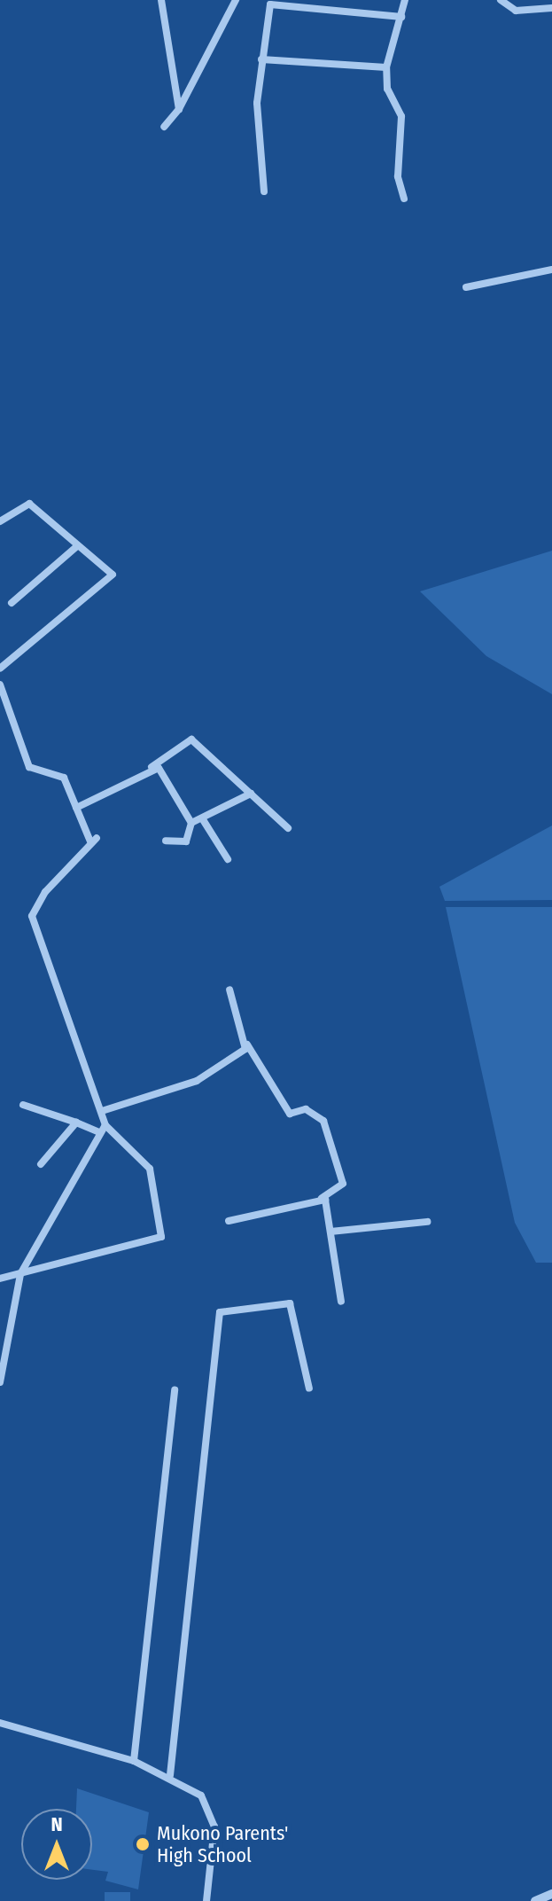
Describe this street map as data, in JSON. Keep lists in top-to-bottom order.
{
  "places": ["Mukono Parents' High School"],
  "north": "top"
}
